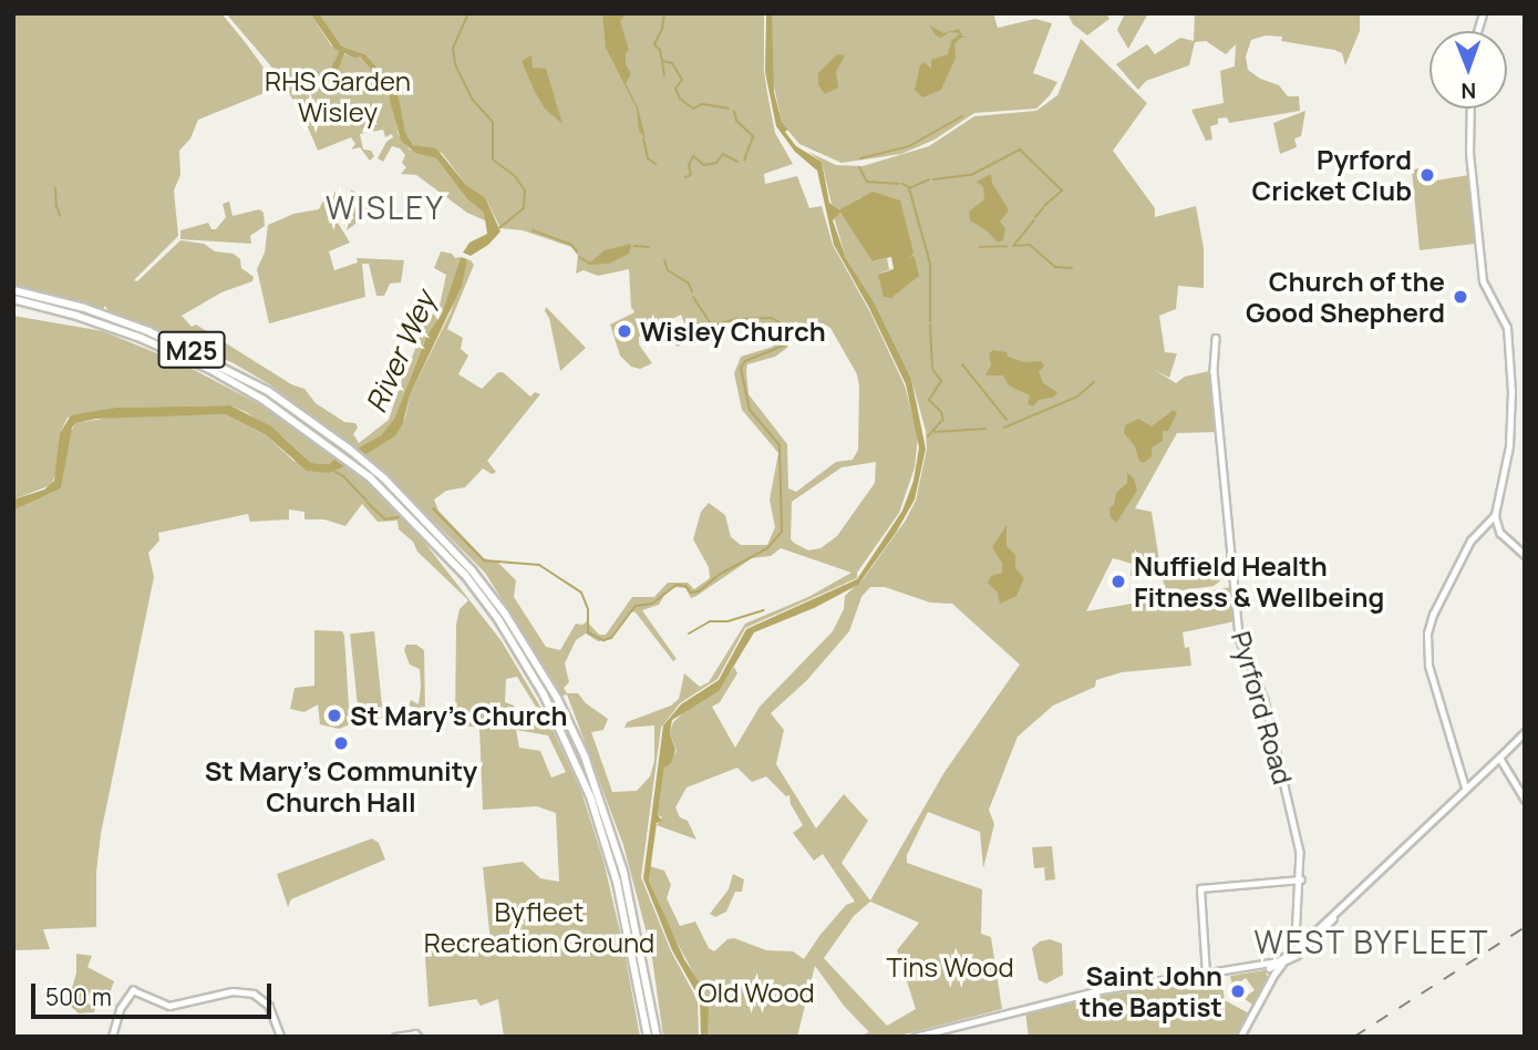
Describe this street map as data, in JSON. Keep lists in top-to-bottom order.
{
  "streets": {
    "highway": ["M25"],
    "street": ["Pyrford Road"]
  },
  "districts": ["WISLEY", "WEST BYFLEET"],
  "water": ["River Wey"],
  "parks": [
    "RHS Garden Wisley",
    "Byfleet Recreation Ground",
    "Tins Wood",
    "Old Wood"
  ],
  "places": [
    "Pyrford Cricket Club",
    "Church of the Good Shepherd",
    "Wisley Church",
    "Nuffield Health Fitness & Wellbeing",
    "St Mary's Church",
    "St Mary's Community Church Hall",
    "Saint John the Baptist"
  ],
  "scale_bar": "500 m",
  "north": "bottom"
}
